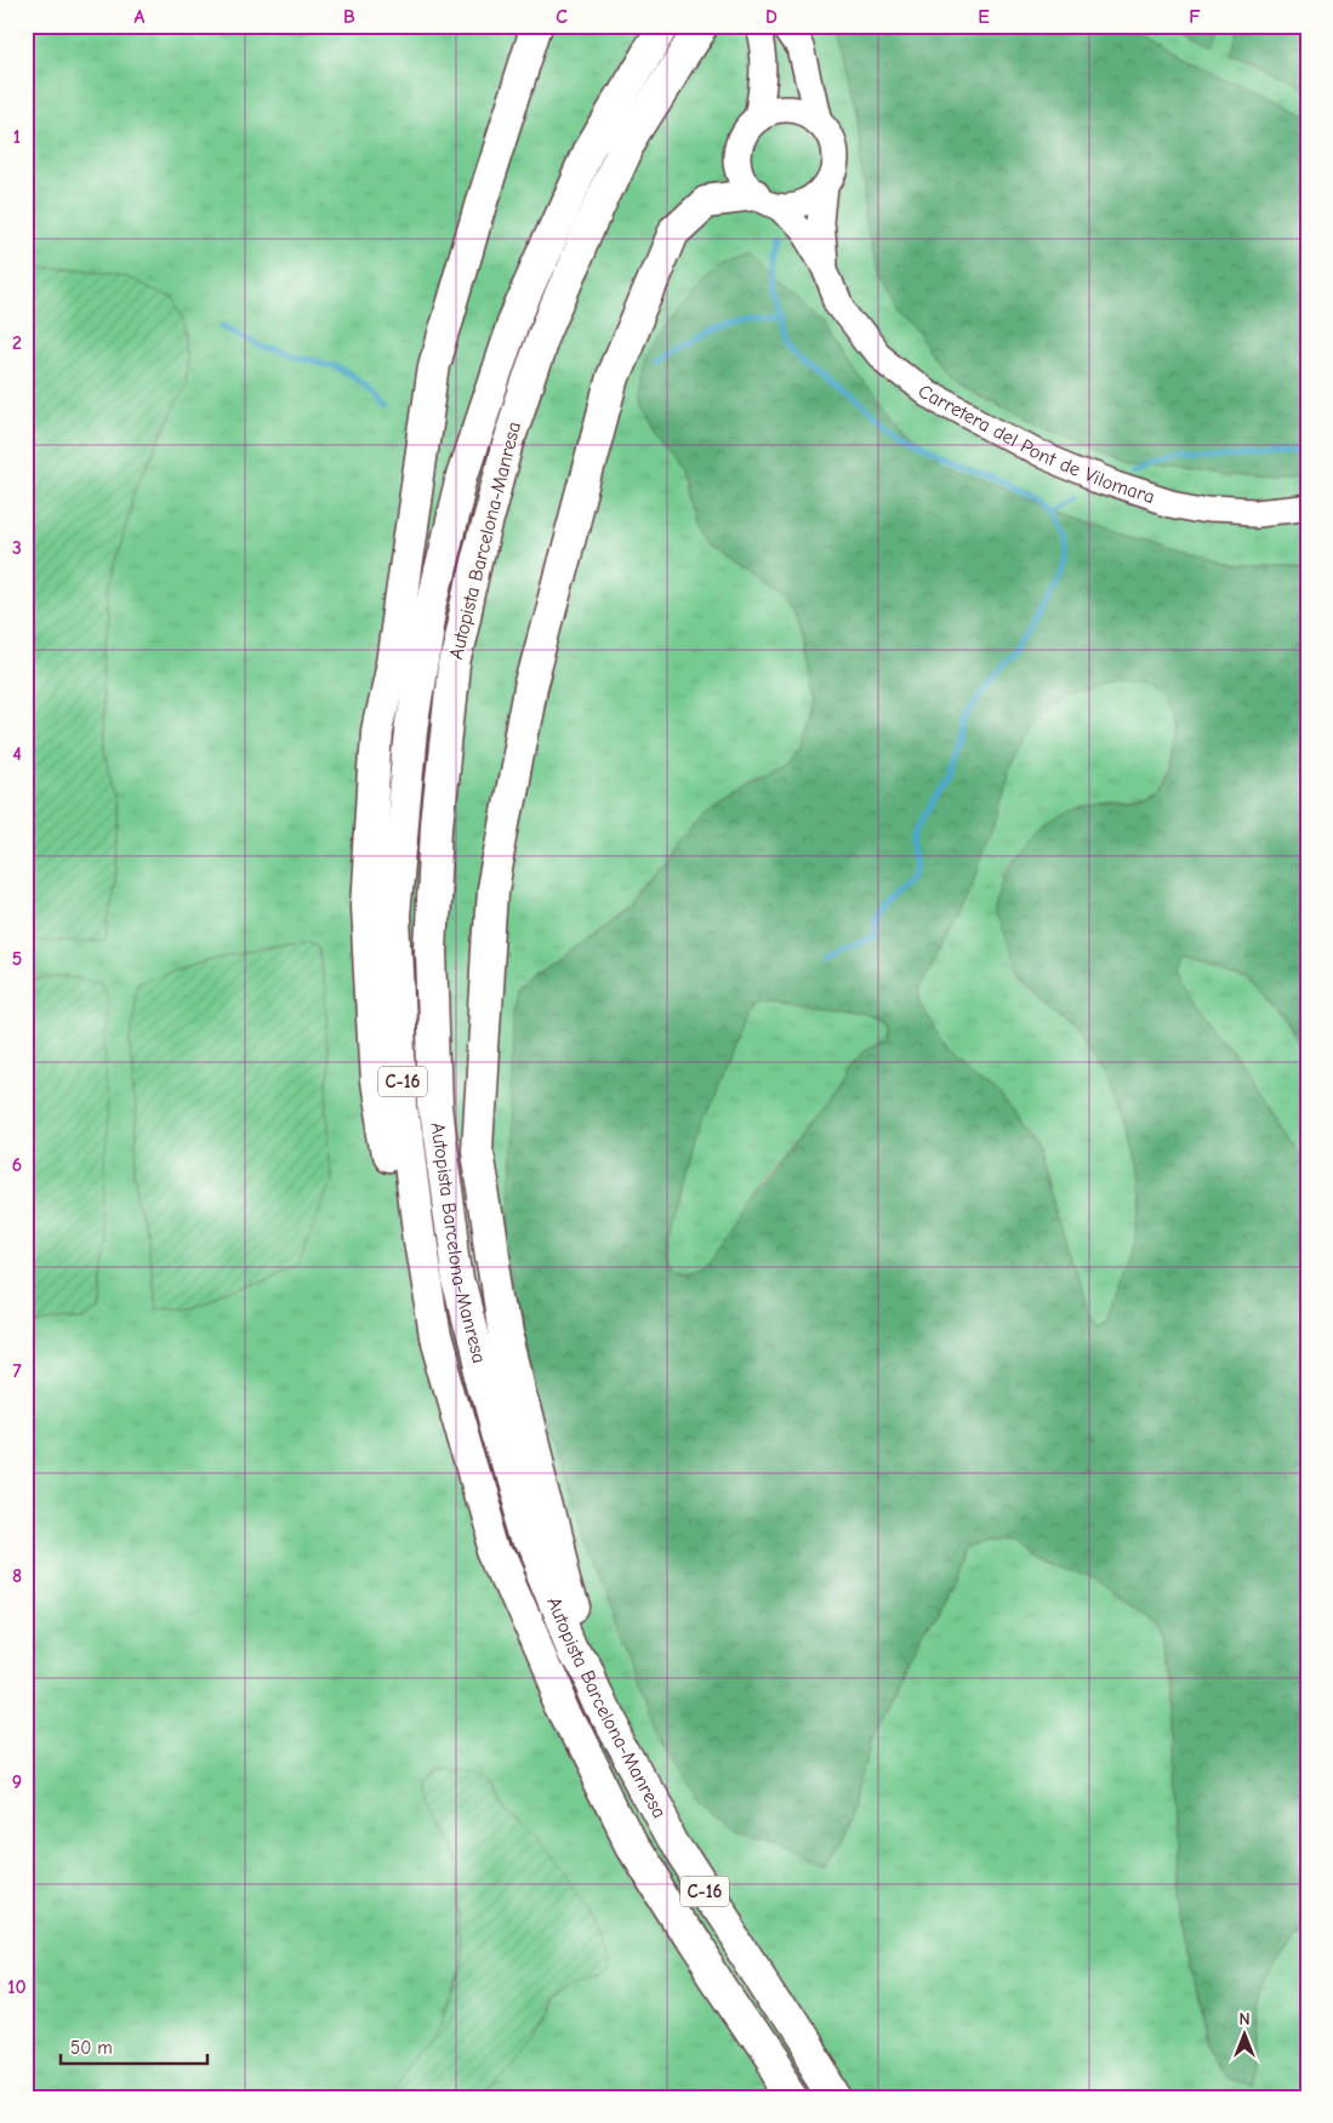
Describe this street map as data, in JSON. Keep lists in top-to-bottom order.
{
  "streets": {
    "highway": ["Autopista Barcelona-Manresa", "C-16"],
    "street": ["Carretera del Pont de Vilomara"]
  },
  "scale_bar": "50 m",
  "north": "top",
  "grid": {
    "columns": [
      "A",
      "B",
      "C",
      "D",
      "E",
      "F"
    ],
    "rows": [
      "1",
      "2",
      "3",
      "4",
      "5",
      "6",
      "7",
      "8",
      "9",
      "10"
    ]
  }
}
